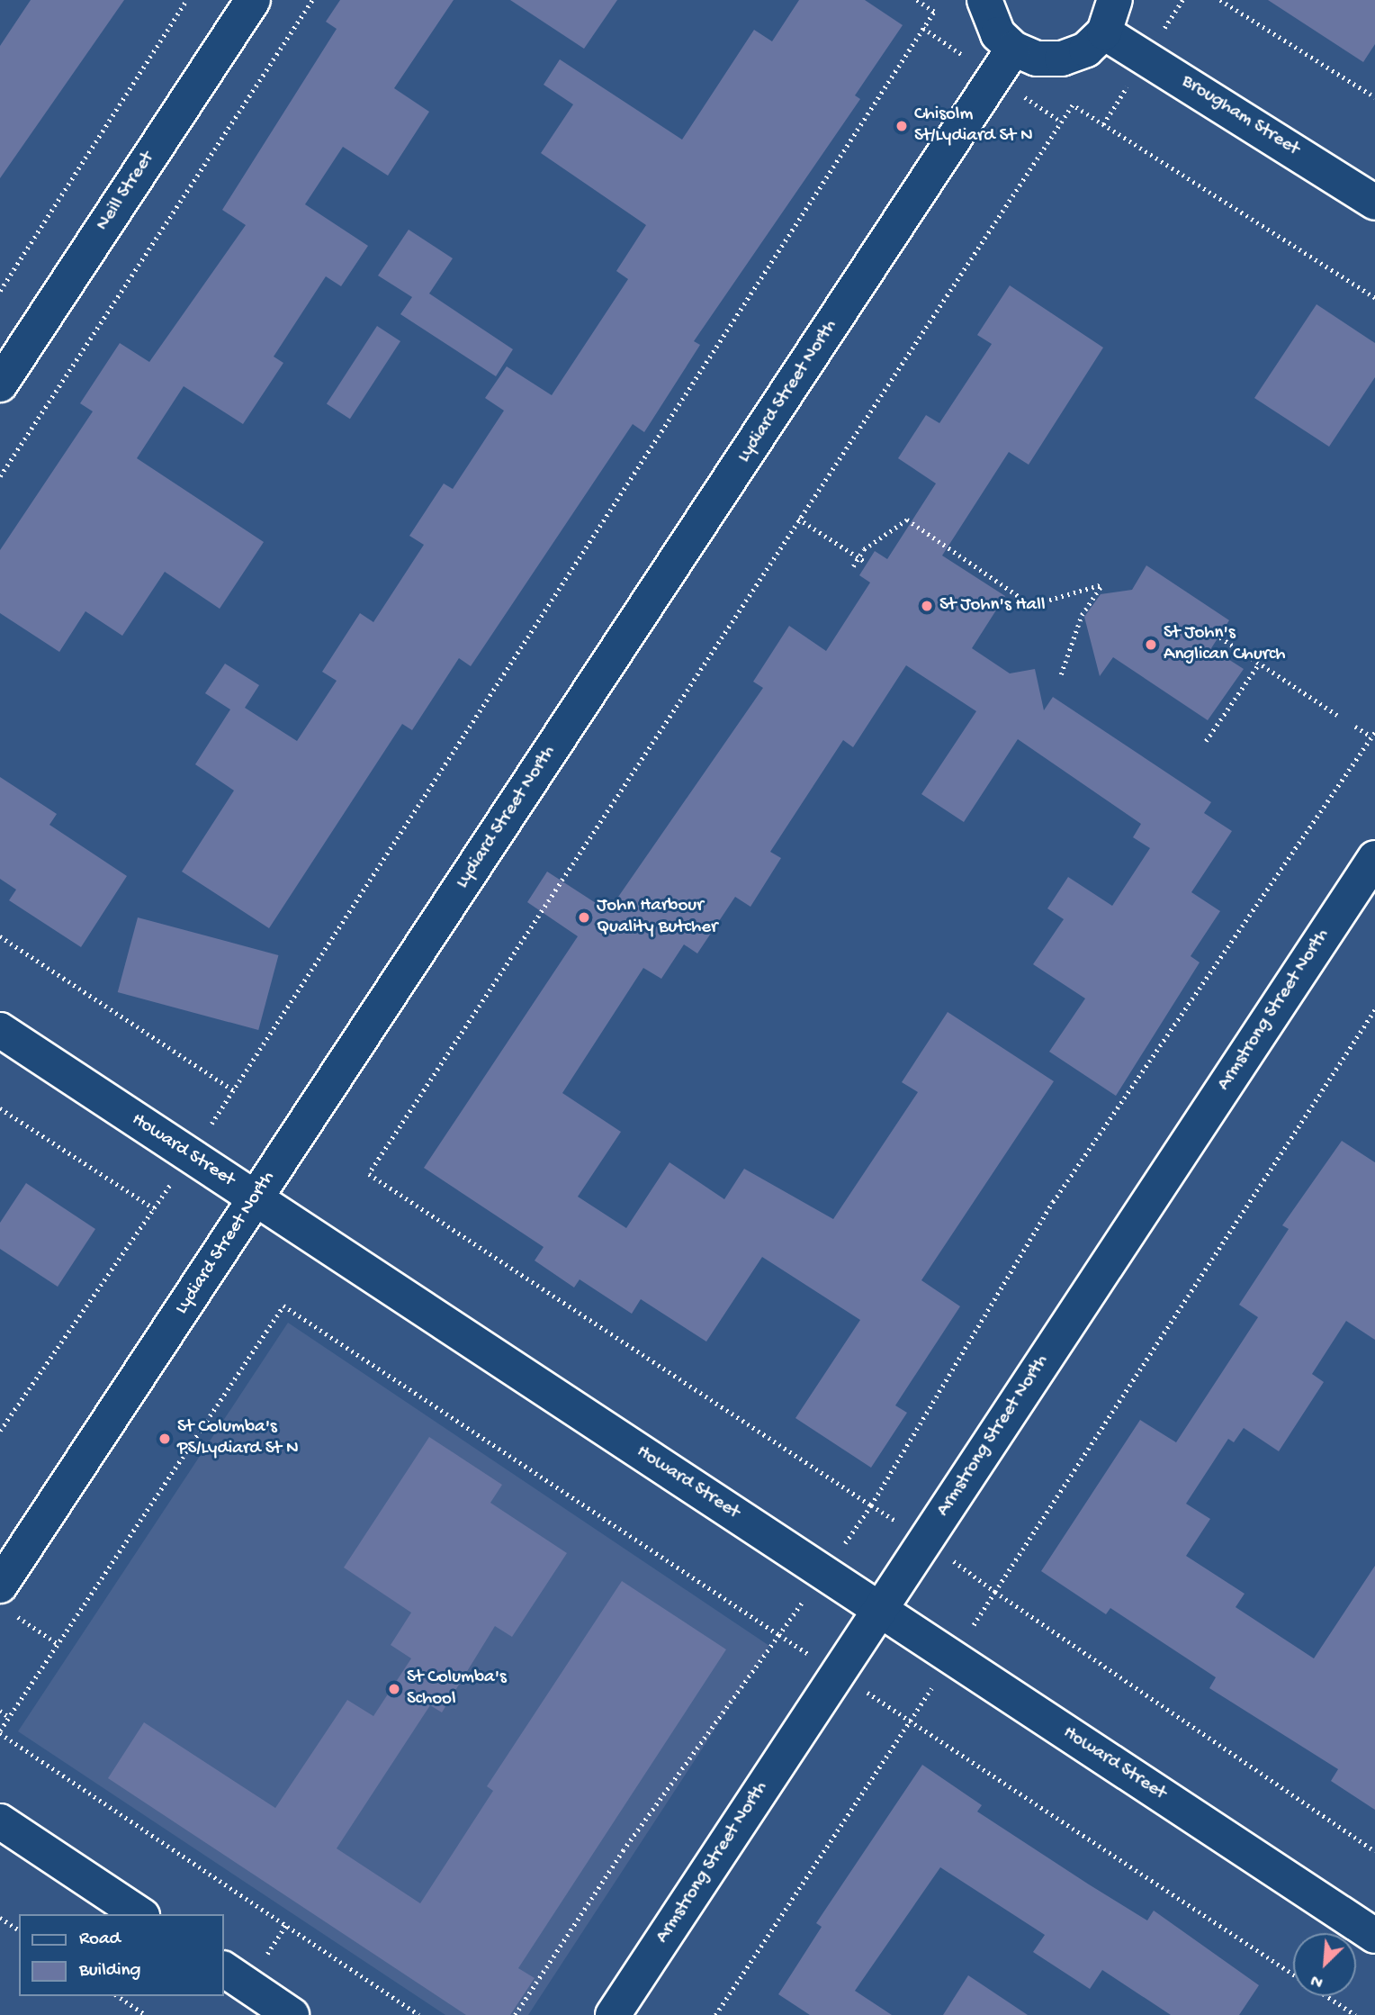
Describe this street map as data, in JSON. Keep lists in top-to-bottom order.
{
  "streets": {
    "street": [
      "Brougham Street",
      "Neill Street",
      "Lydiard Street North",
      "Armstrong Street North",
      "Howard Street"
    ]
  },
  "crossings": [
    ["Lydiard Street North", "Howard Street"],
    ["Armstrong Street North", "Howard Street"]
  ],
  "places": [
    "Chisolm St/Lydiard St N",
    "St John's Hall",
    "St John's Anglican Church",
    "John Harbour Quality Butcher",
    "St Columba's PS/Lydiard St N",
    "St Columba's School"
  ],
  "legend": ["Road", "Building"],
  "north": "bottom left"
}
